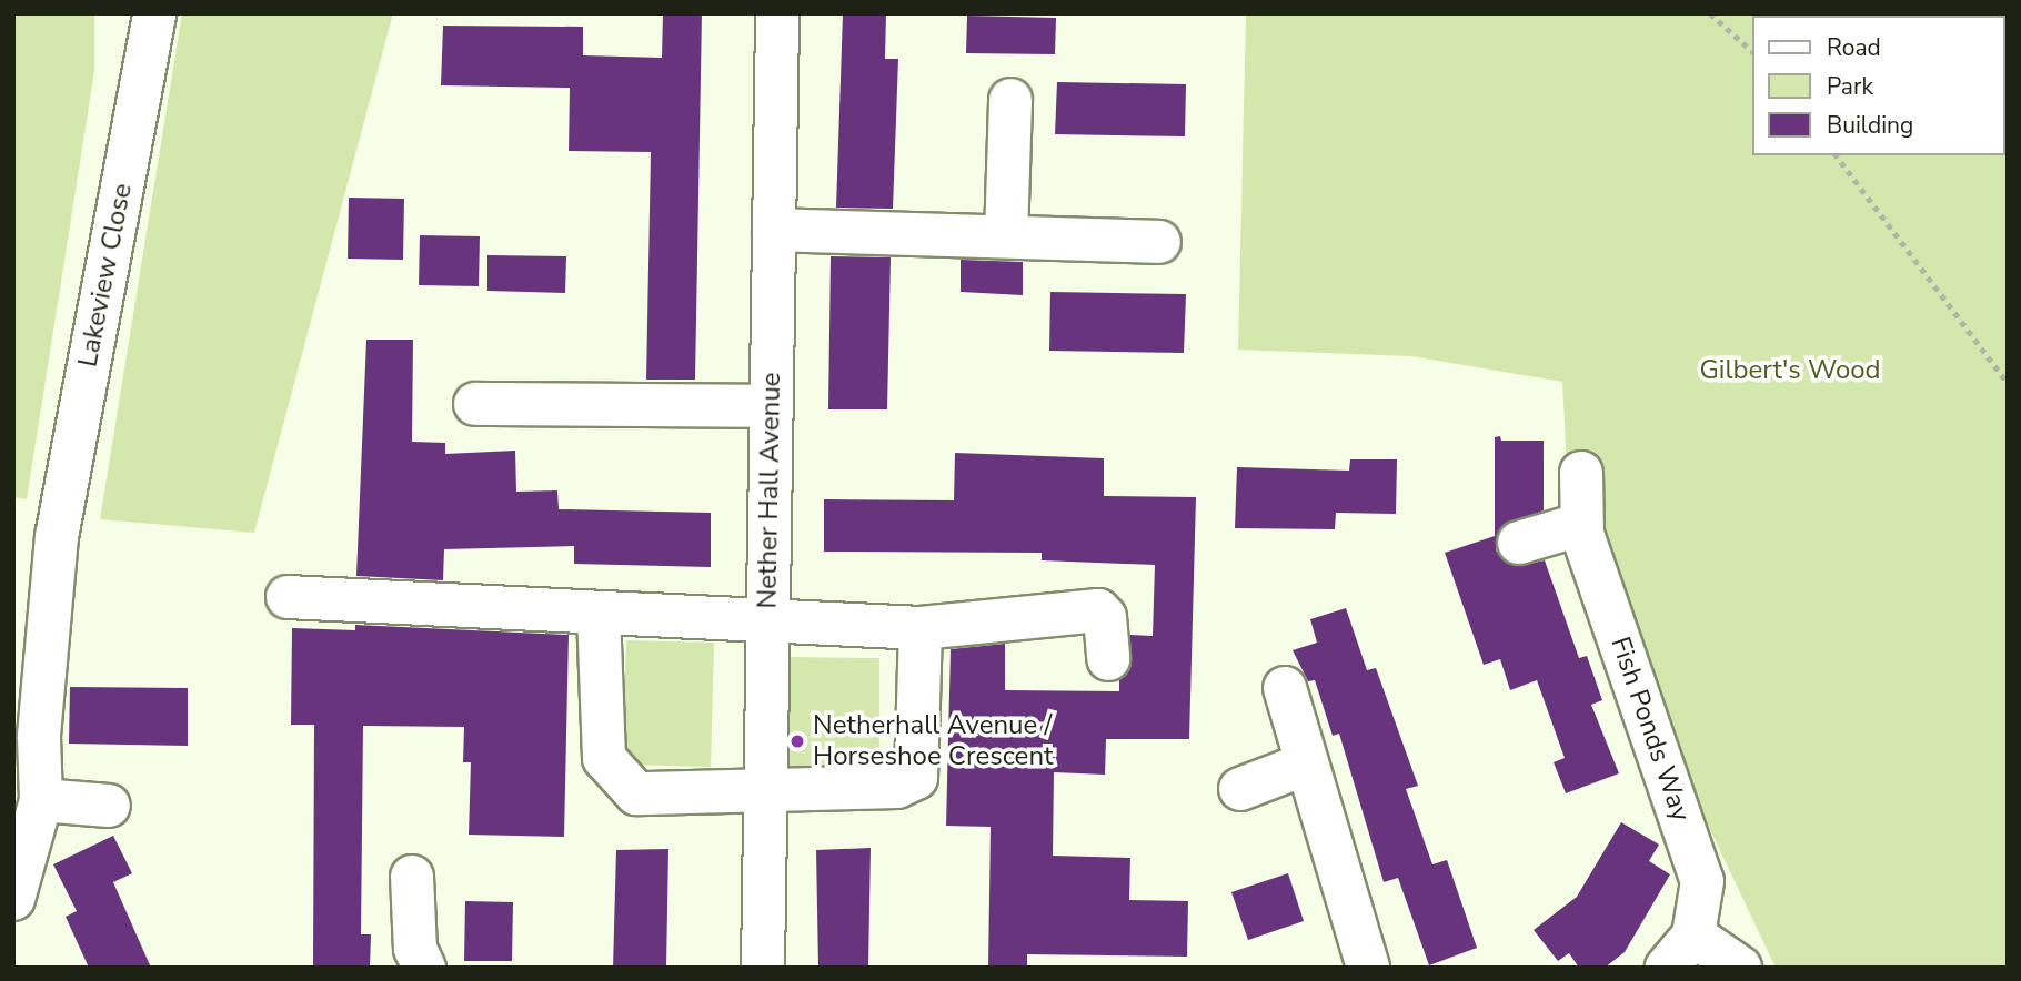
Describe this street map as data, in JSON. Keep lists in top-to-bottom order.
{
  "streets": {
    "street": ["Lakeview Close", "Nether Hall Avenue", "Fish Ponds Way"]
  },
  "parks": ["Gilbert's Wood"],
  "places": ["Netherhall Avenue / Horseshoe Crescent"],
  "legend": ["Road", "Park", "Building"]
}
